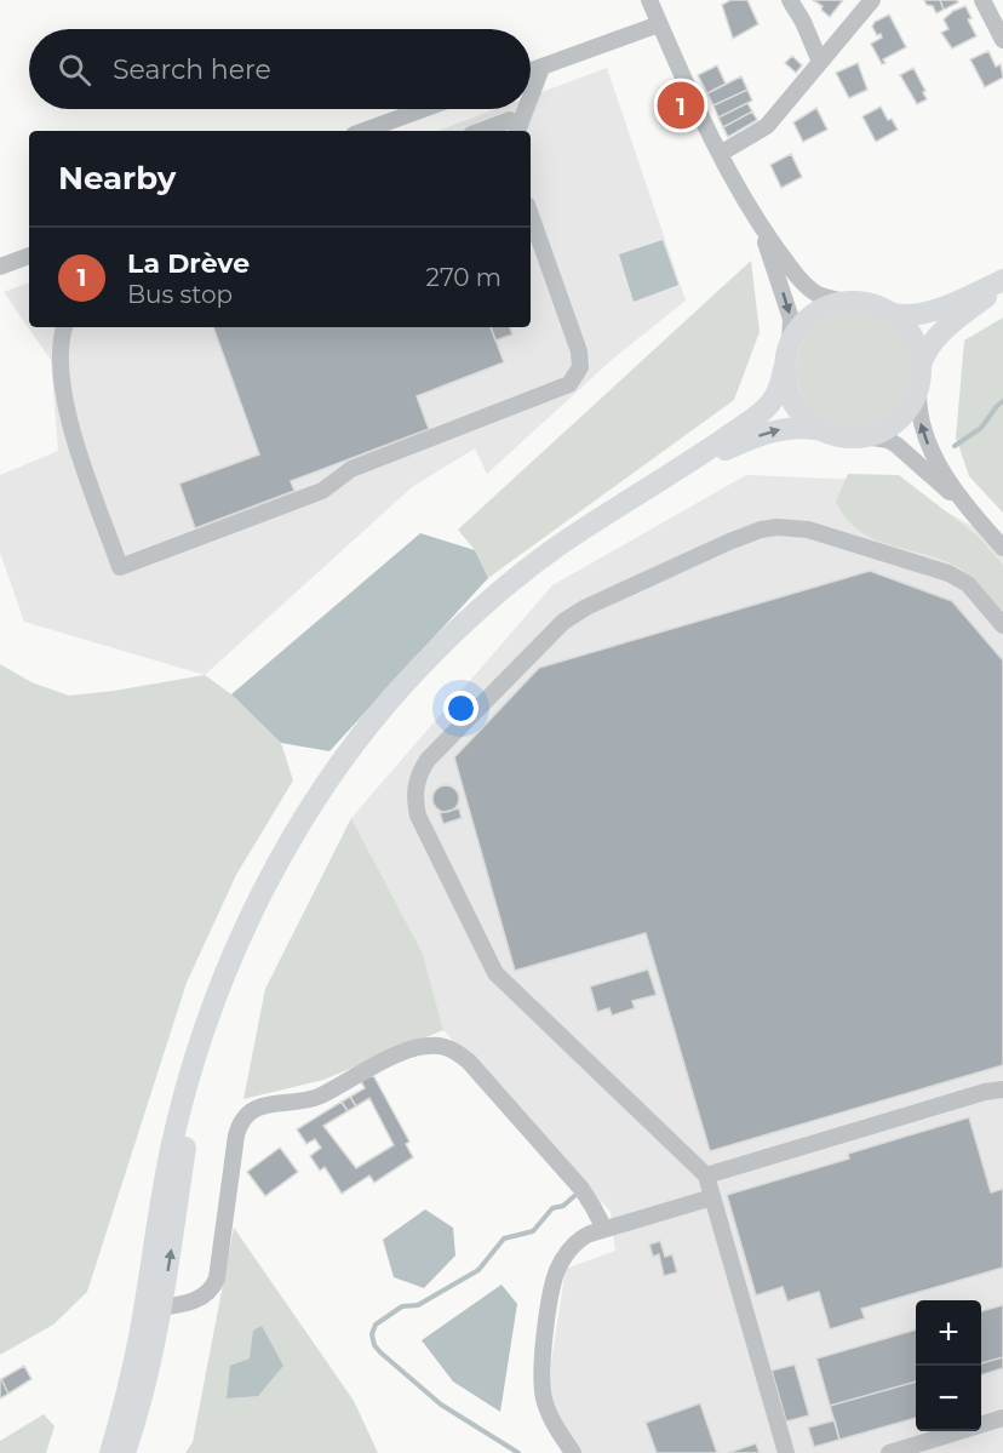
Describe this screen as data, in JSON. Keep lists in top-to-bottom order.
{
  "page": {
    "search": "Search here",
    "pins": "1",
    "heading": "Nearby",
    "list": [
      {
        "mark": "1",
        "name": "La Drève",
        "note": "Bus stop",
        "value": "270 m"
      }
    ],
    "map_buttons": ["+", "−"]
  }
}
